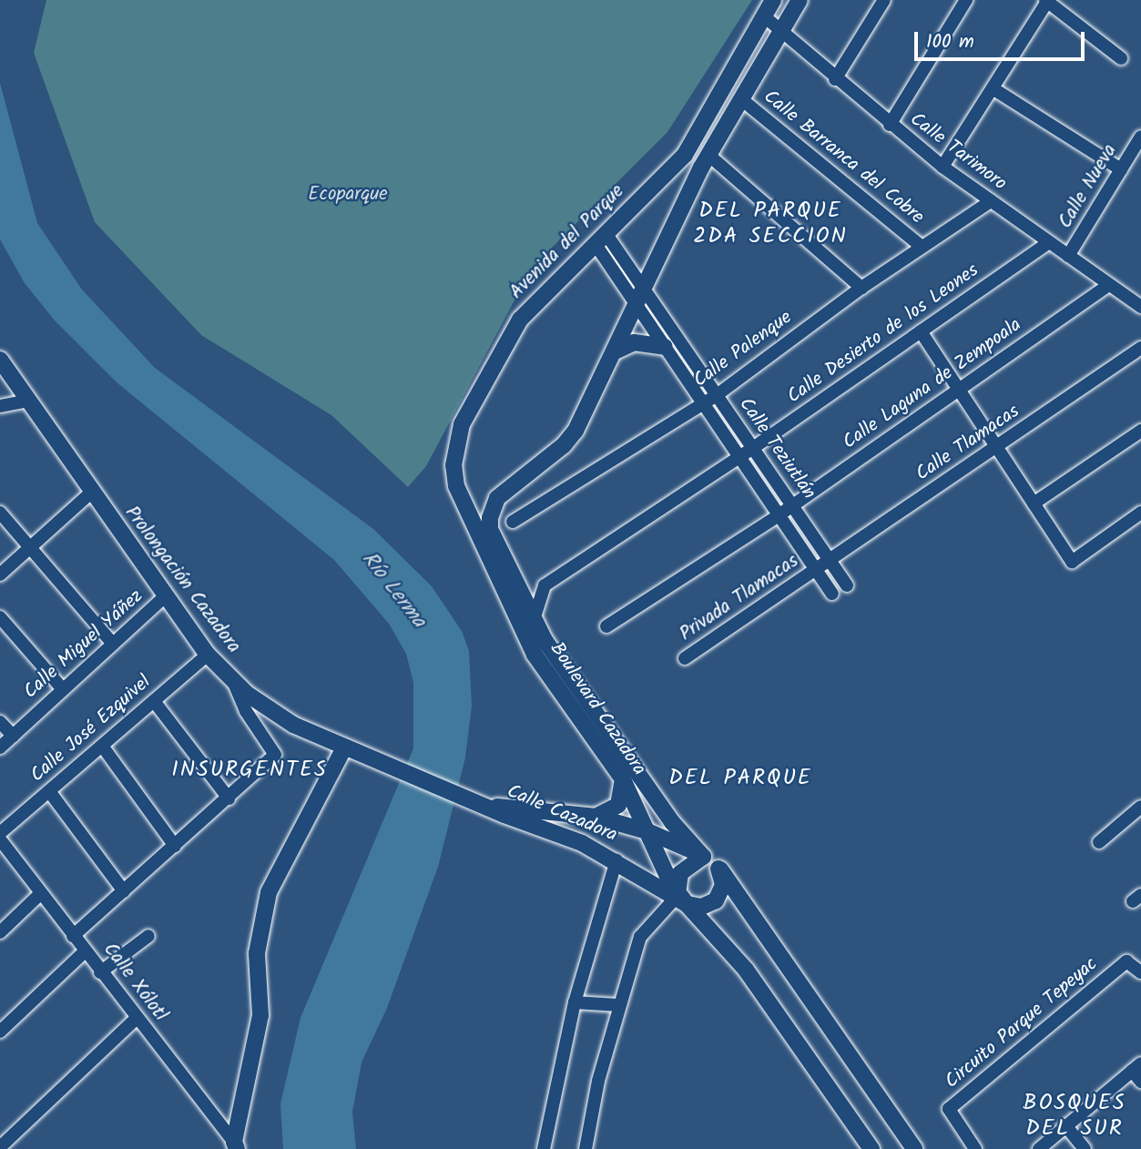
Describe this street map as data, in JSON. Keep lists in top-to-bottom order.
{
  "streets": {
    "street": [
      "Calle Tarimoro",
      "Calle Barranca del Cobre",
      "Calle Nueva",
      "Avenida del Parque",
      "Calle Desierto de los Leones",
      "Calle Palenque",
      "Calle Laguna de Zempoala",
      "Calle Tlamacas",
      "Calle Teziutlán",
      "Prolongación Cazadora",
      "Privada Tlamacas",
      "Calle Miguel Yáñez",
      "Boulevard Cazadora",
      "Calle José Ezquivel",
      "Calle Cazadora",
      "Calle Xólotl",
      "Circuito Parque Tepeyac"
    ]
  },
  "crossings": [
    ["Calle Tarimoro", "Calle Nueva"],
    ["Calle Tarimoro", "Avenida del Parque"],
    ["Calle Tarimoro", "Calle Desierto de los Leones"],
    ["Calle Tarimoro", "Calle Palenque"],
    ["Calle Tarimoro", "Calle Laguna de Zempoala"],
    ["Calle Barranca del Cobre", "Calle Palenque"],
    ["Avenida del Parque", "Calle Teziutlán"],
    ["Avenida del Parque", "Boulevard Cazadora"],
    ["Calle Desierto de los Leones", "Calle Teziutlán"],
    ["Calle Desierto de los Leones", "Boulevard Cazadora"],
    ["Calle Palenque", "Calle Teziutlán"],
    ["Calle Laguna de Zempoala", "Calle Teziutlán"],
    ["Calle Tlamacas", "Calle Teziutlán"],
    ["Calle Tlamacas", "Privada Tlamacas"],
    ["Calle Teziutlán", "Privada Tlamacas"],
    ["Prolongación Cazadora", "Calle Miguel Yáñez"],
    ["Prolongación Cazadora", "Calle José Ezquivel"],
    ["Prolongación Cazadora", "Calle Cazadora"],
    ["Boulevard Cazadora", "Calle Cazadora"]
  ],
  "districts": [
    "DEL PARQUE 2DA SECCION",
    "INSURGENTES",
    "DEL PARQUE",
    "BOSQUES DEL SUR"
  ],
  "water": ["Río Lerma"],
  "parks": ["Ecoparque"],
  "scale_bar": "100 m"
}
